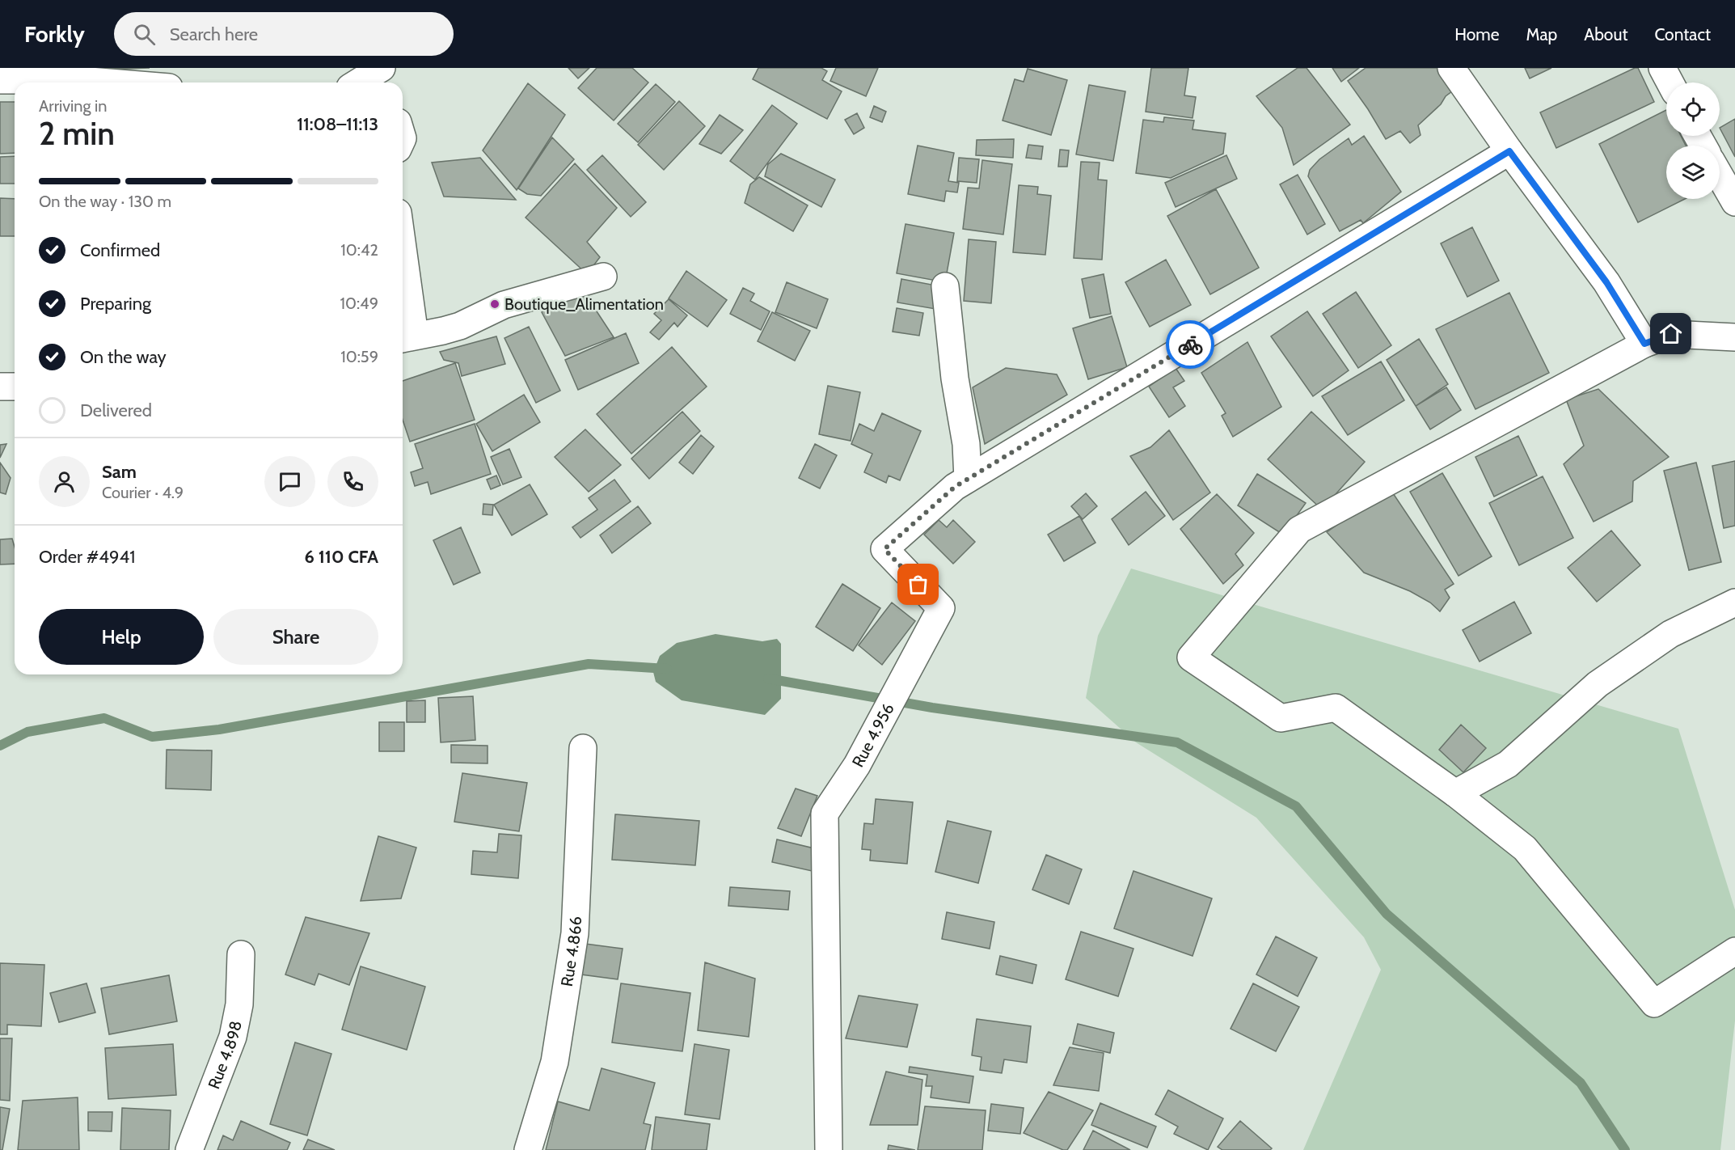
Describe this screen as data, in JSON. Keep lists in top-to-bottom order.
{
  "streets": {
    "street": ["Rue 4.956", "Rue 4.866", "Rue 4.898"]
  },
  "places": ["Boutique_Alimentation"],
  "page": {
    "header": "Forkly",
    "search": "Search here",
    "nav": [
      "Home",
      "Map",
      "About",
      "Contact"
    ],
    "heading": ["2 min", "Arriving in", "11:08–11:13"],
    "panel": [
      "Sam",
      "Courier · 4.9",
      "Order #4941",
      "6 110 CFA"
    ],
    "bar": "On the way · 130 m",
    "list": [
      ["Confirmed", "10:42"],
      ["Preparing", "10:49"],
      ["On the way", "10:59"],
      "Delivered"
    ],
    "buttons": ["Help", "Share"]
  }
}
